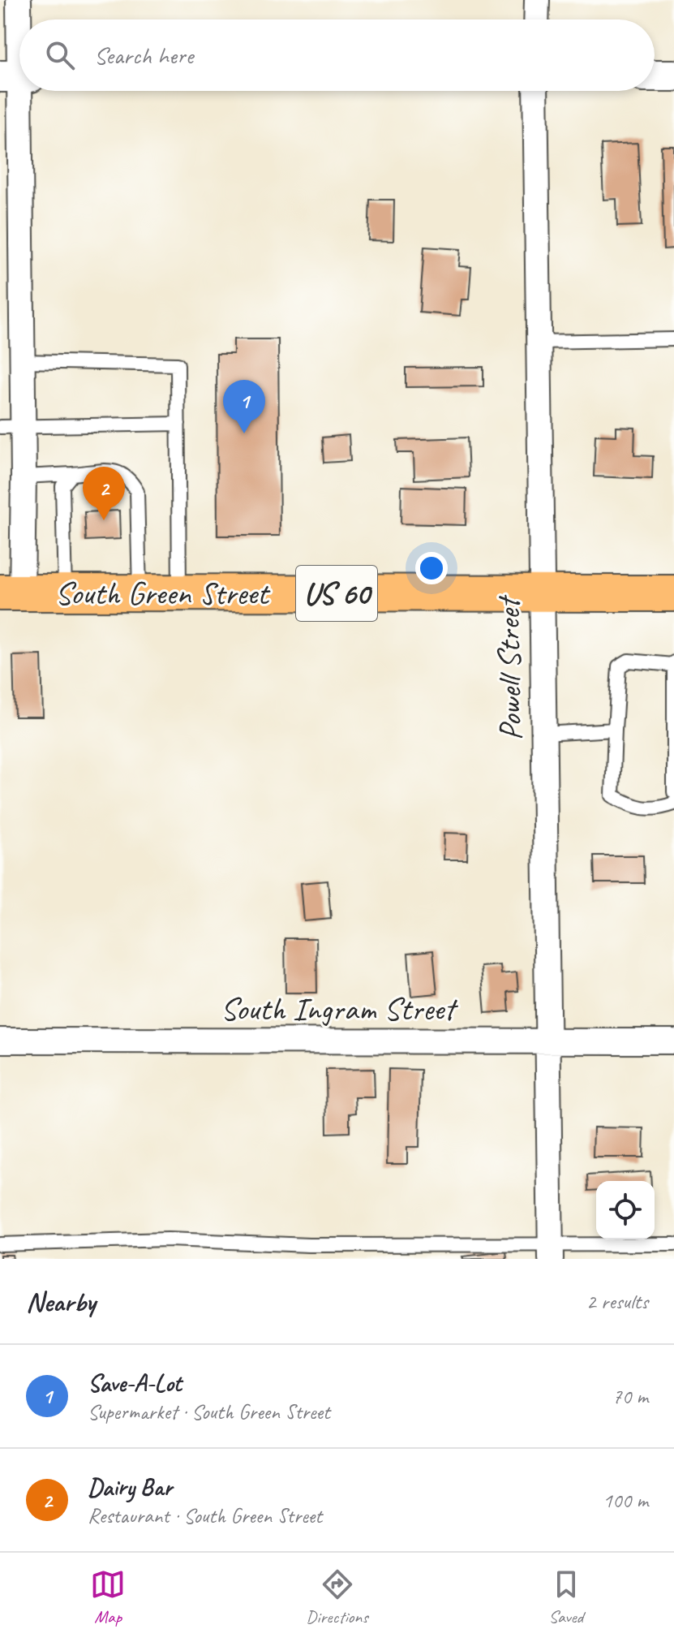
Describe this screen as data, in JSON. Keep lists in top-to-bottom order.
{
  "streets": {
    "main road": ["South Green Street", "US 60"],
    "street": ["Powell Street", "South Ingram Street"]
  },
  "crossings": [
    ["South Green Street", "Powell Street"],
    ["Powell Street", "South Ingram Street"]
  ],
  "page": {
    "search": "Search here",
    "pins": ["1", "2"],
    "heading": ["Nearby", "2 results"],
    "list": [
      {
        "mark": "1",
        "name": "Save-A-Lot",
        "note": "Supermarket · South Green Street",
        "value": "70 m"
      },
      {
        "mark": "2",
        "name": "Dairy Bar",
        "note": "Restaurant · South Green Street",
        "value": "100 m"
      }
    ],
    "nav": ["Map", "Directions", "Saved"]
  }
}
